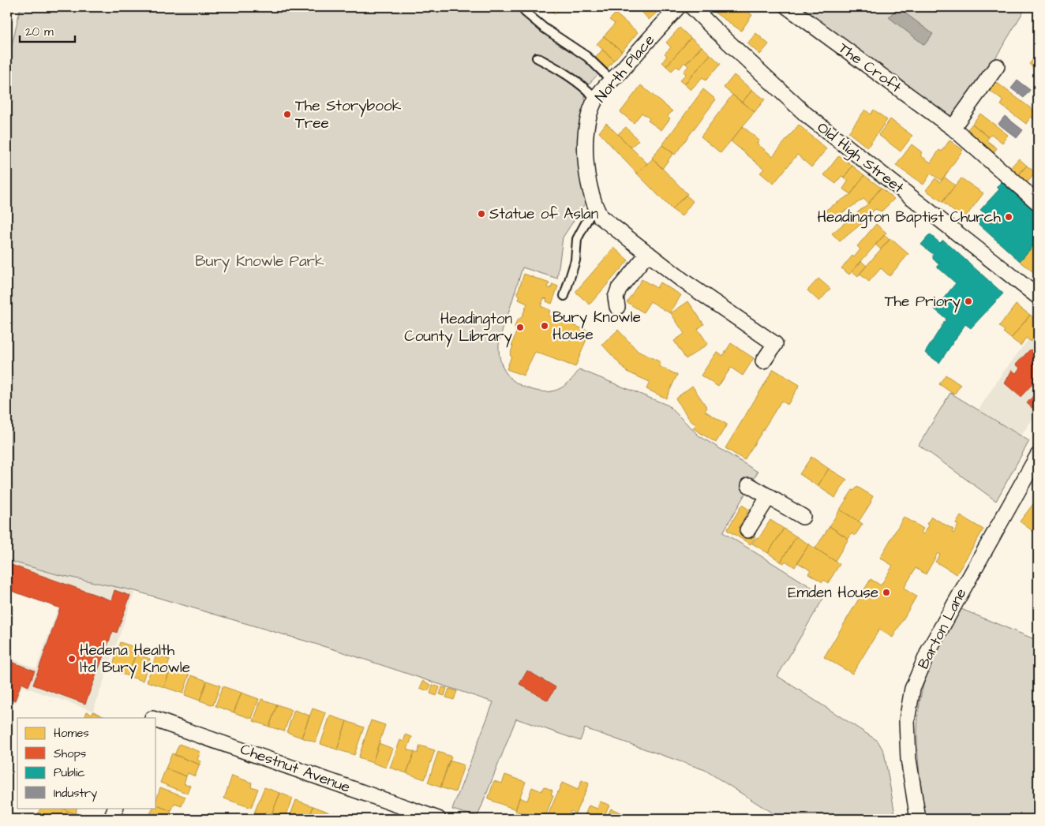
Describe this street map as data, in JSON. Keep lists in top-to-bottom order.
{
  "streets": {
    "street": [
      "The Croft",
      "North Place",
      "Old High Street",
      "Barton Lane",
      "Chestnut Avenue"
    ]
  },
  "parks": ["Bury Knowle Park"],
  "places": [
    "The Storybook Tree",
    "Statue of Aslan",
    "Headington Baptist Church",
    "The Priory",
    "Bury Knowle House",
    "Headington County Library",
    "Emden House",
    "Hedena Health ltd Bury Knowle"
  ],
  "legend": [
    "Homes",
    "Shops",
    "Public",
    "Industry"
  ],
  "scale_bar": "20 m"
}
